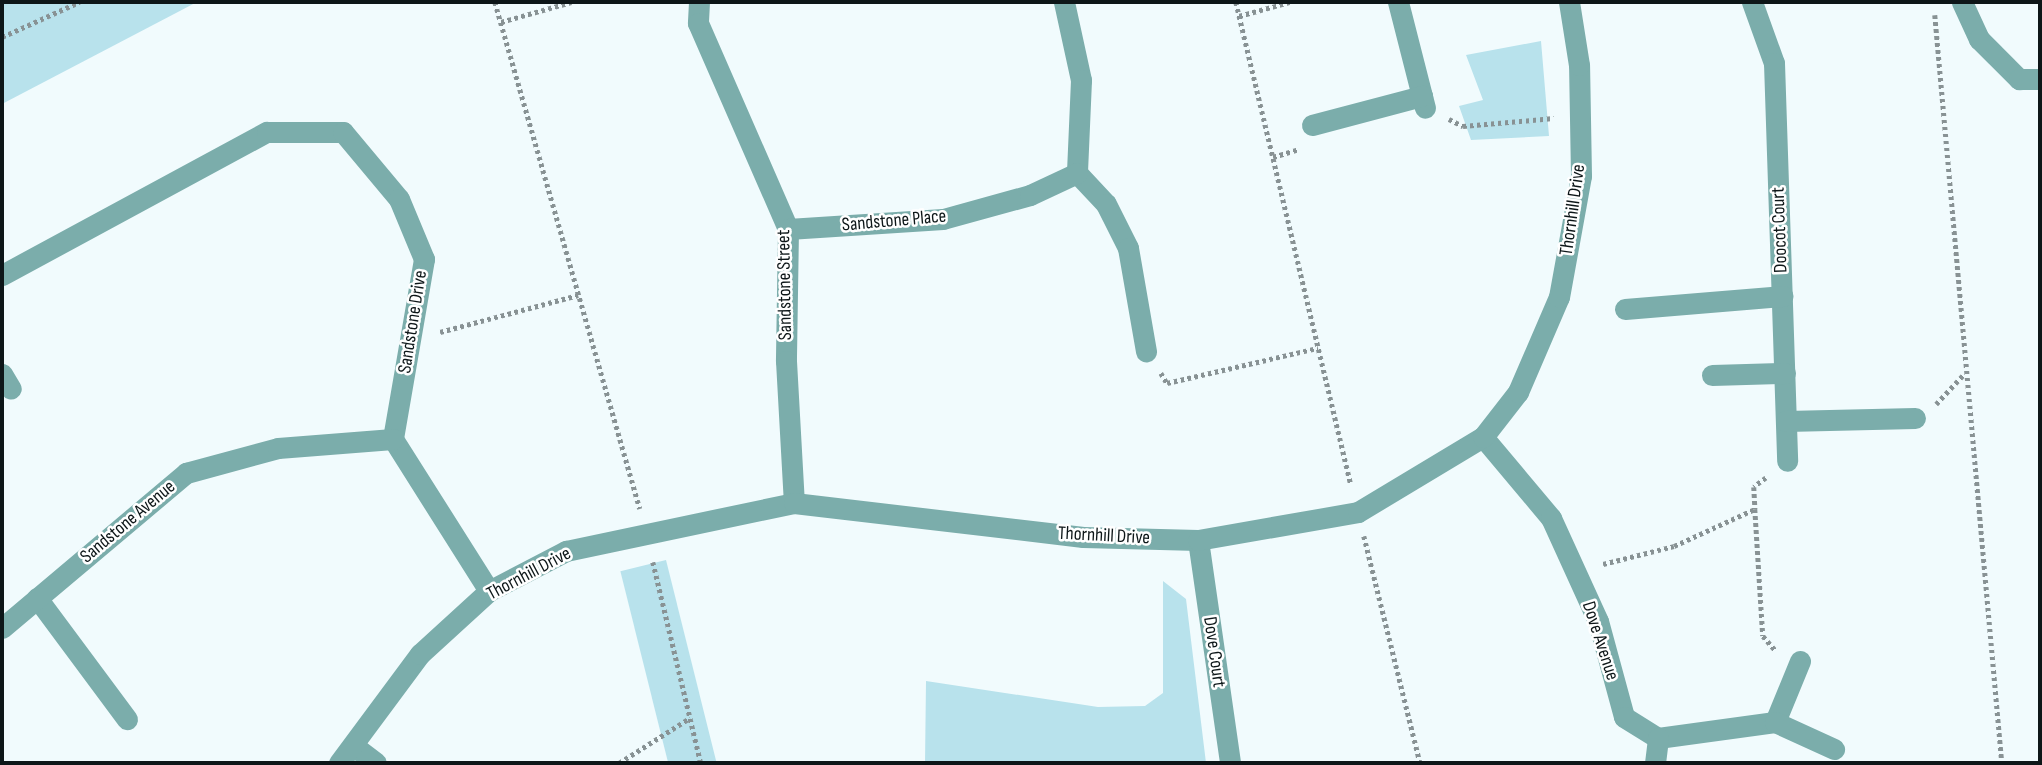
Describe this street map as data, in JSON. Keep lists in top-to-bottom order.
{
  "streets": {
    "street": [
      "Thornhill Drive",
      "Sandstone Place",
      "Doocot Court",
      "Sandstone Street",
      "Sandstone Drive",
      "Sandstone Avenue",
      "Dove Avenue",
      "Dove Court"
    ]
  },
  "crossings": [
    ["Thornhill Drive", "Sandstone Street"],
    ["Thornhill Drive", "Dove Avenue"],
    ["Thornhill Drive", "Dove Court"],
    ["Sandstone Place", "Sandstone Street"],
    ["Sandstone Drive", "Sandstone Avenue"]
  ]
}
